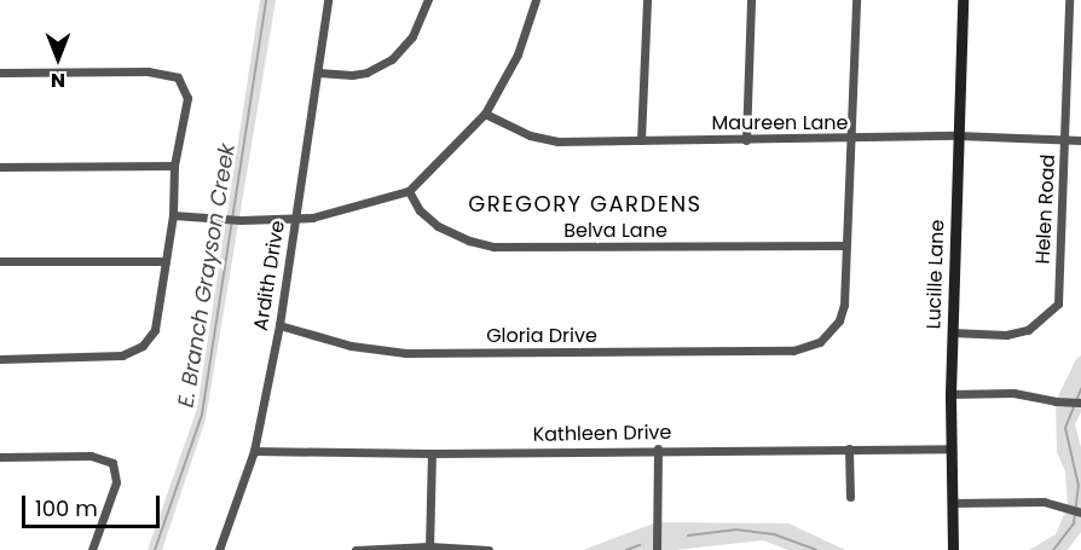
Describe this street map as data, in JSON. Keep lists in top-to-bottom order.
{
  "streets": {
    "street": [
      "Maureen Lane",
      "Helen Road",
      "Belva Lane",
      "Lucille Lane",
      "Ardith Drive",
      "Gloria Drive",
      "Kathleen Drive"
    ]
  },
  "crossings": [
    ["Maureen Lane", "Helen Road"],
    ["Maureen Lane", "Lucille Lane"],
    ["Helen Road", "Lucille Lane"],
    ["Belva Lane", "Gloria Drive"],
    ["Lucille Lane", "Kathleen Drive"],
    ["Ardith Drive", "Gloria Drive"],
    ["Ardith Drive", "Kathleen Drive"]
  ],
  "districts": ["GREGORY GARDENS"],
  "water": ["E. Branch Grayson Creek"],
  "scale_bar": "100 m",
  "north": "bottom"
}
